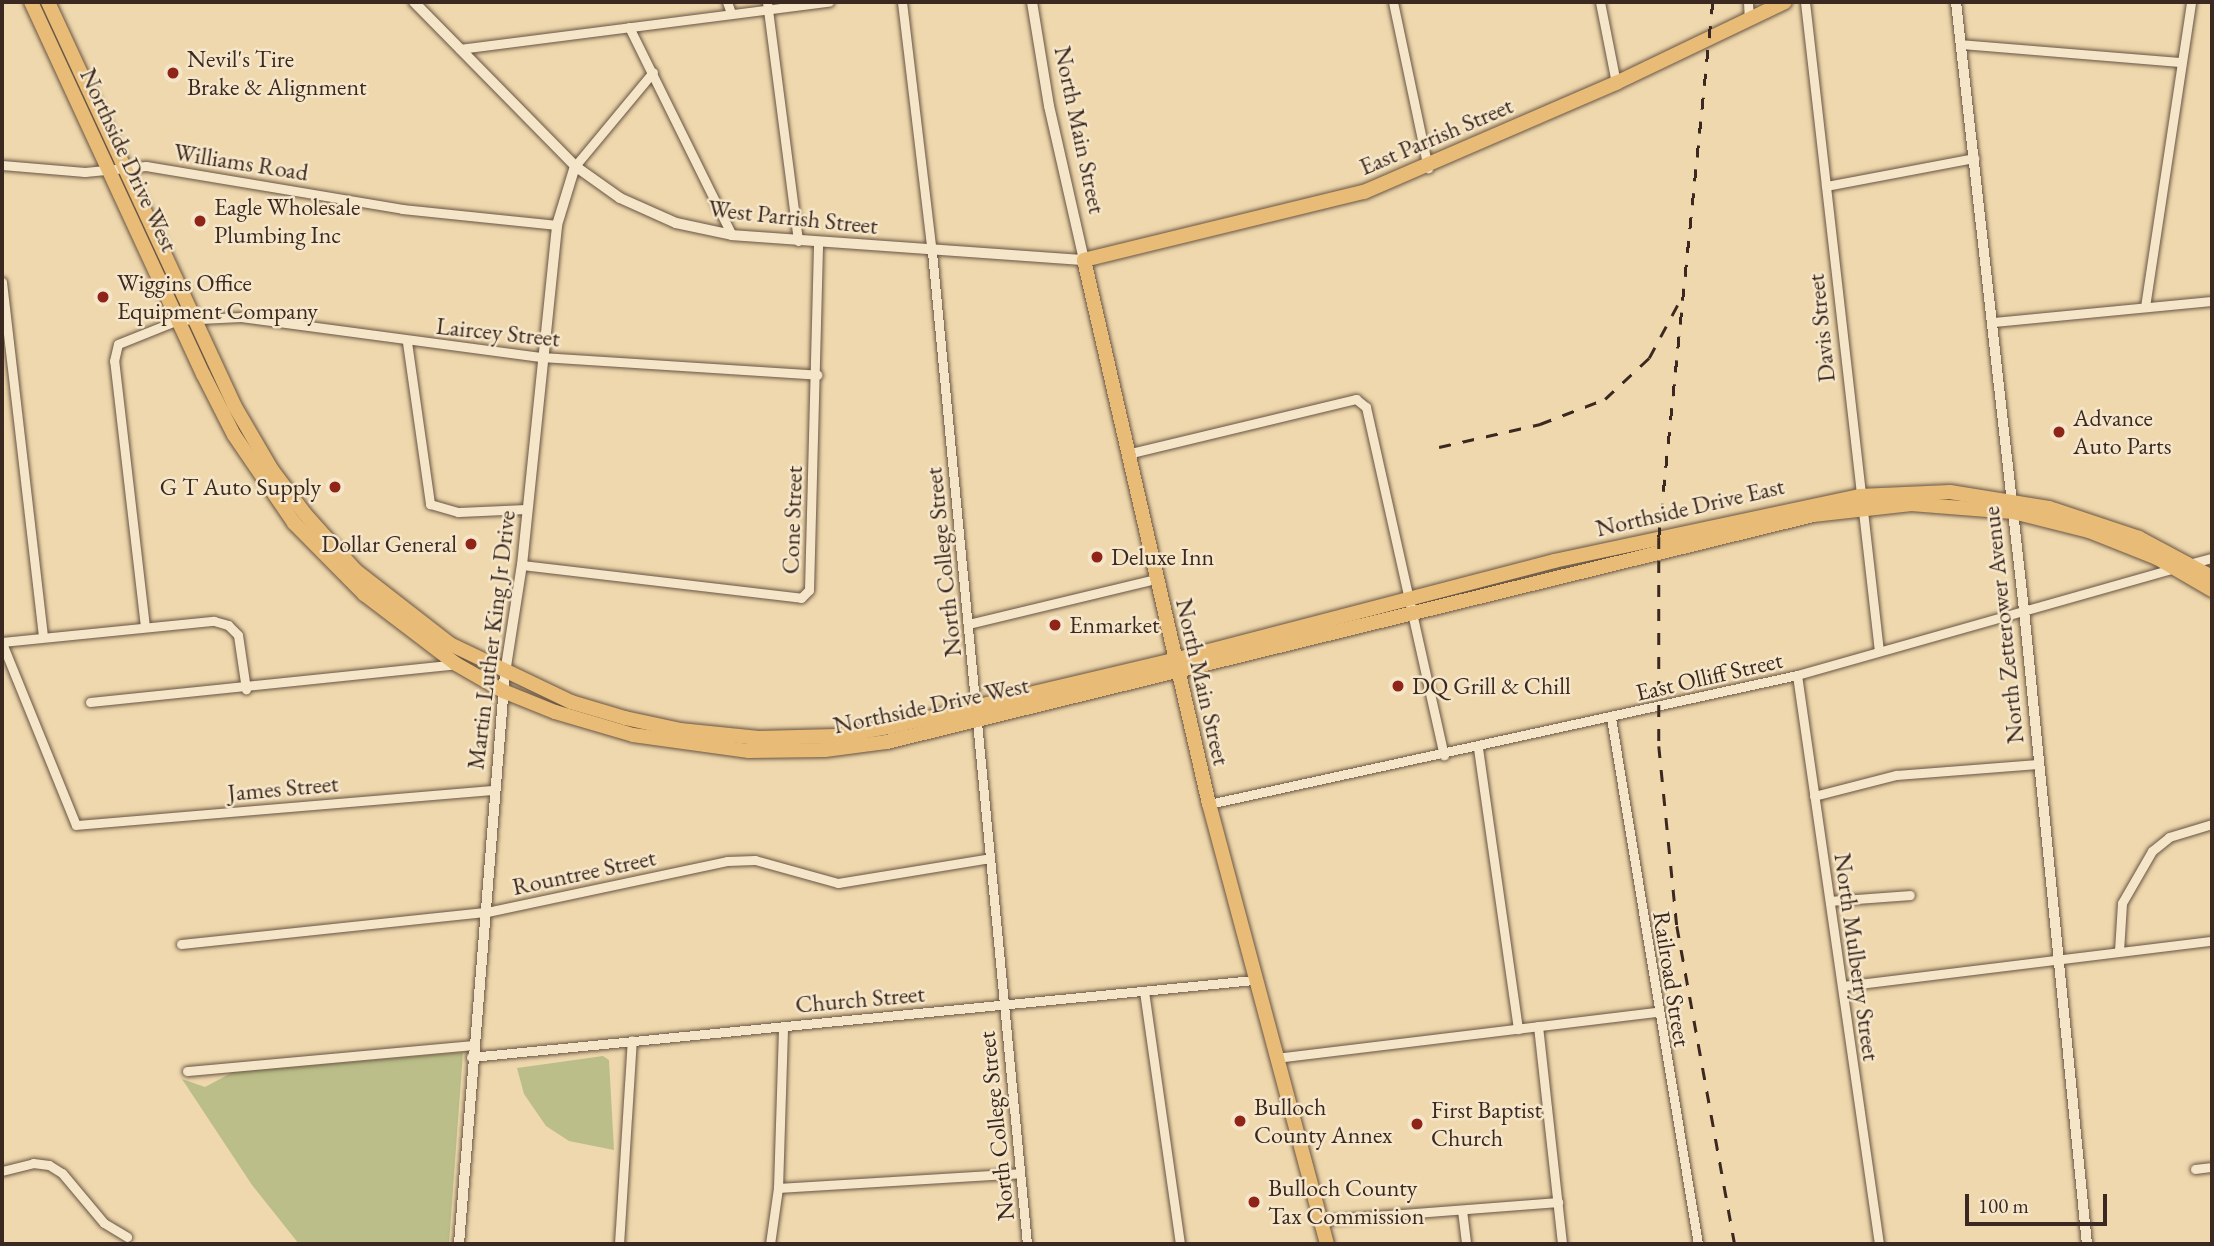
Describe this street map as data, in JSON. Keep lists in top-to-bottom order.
{
  "streets": {
    "main road": [
      "North Main Street",
      "East Parrish Street",
      "Northside Drive West",
      "Northside Drive East"
    ],
    "street": [
      "Williams Road",
      "West Parrish Street",
      "Davis Street",
      "Laircey Street",
      "Cone Street",
      "North College Street",
      "North Zetterower Avenue",
      "Martin Luther King Jr Drive",
      "East Olliff Street",
      "James Street",
      "Rountree Street",
      "North Mulberry Street",
      "Railroad Street",
      "Church Street"
    ]
  },
  "crossings": [
    ["North Main Street", "East Parrish Street"],
    ["North Main Street", "Northside Drive West"],
    ["North Main Street", "West Parrish Street"],
    ["North Main Street", "Northside Drive East"],
    ["North Main Street", "East Olliff Street"],
    ["North Main Street", "Church Street"],
    ["East Parrish Street", "West Parrish Street"],
    ["Northside Drive West", "Williams Road"],
    ["Northside Drive West", "Laircey Street"],
    ["Northside Drive West", "Northside Drive East"],
    ["Northside Drive West", "North College Street"],
    ["Northside Drive West", "Martin Luther King Jr Drive"],
    ["Williams Road", "Martin Luther King Jr Drive"],
    ["West Parrish Street", "Cone Street"],
    ["West Parrish Street", "North College Street"],
    ["West Parrish Street", "Martin Luther King Jr Drive"],
    ["Davis Street", "Northside Drive East"],
    ["Davis Street", "East Olliff Street"],
    ["Laircey Street", "Cone Street"],
    ["Laircey Street", "Martin Luther King Jr Drive"],
    ["Northside Drive East", "North Zetterower Avenue"],
    ["Northside Drive East", "East Olliff Street"],
    ["Cone Street", "Martin Luther King Jr Drive"],
    ["North College Street", "Rountree Street"],
    ["North College Street", "Church Street"],
    ["North Zetterower Avenue", "East Olliff Street"],
    ["Martin Luther King Jr Drive", "James Street"],
    ["Martin Luther King Jr Drive", "Rountree Street"],
    ["Martin Luther King Jr Drive", "Church Street"],
    ["East Olliff Street", "North Mulberry Street"],
    ["East Olliff Street", "Railroad Street"]
  ],
  "places": [
    "Nevil's Tire Brake & Alignment",
    "Eagle Wholesale Plumbing Inc",
    "Wiggins Office Equipment Company",
    "Advance Auto Parts",
    "G T Auto Supply",
    "Dollar General",
    "Deluxe Inn",
    "Enmarket",
    "DQ Grill & Chill",
    "Bulloch County Annex",
    "First Baptist Church",
    "Bulloch County Tax Commission"
  ],
  "scale_bar": "100 m"
}
